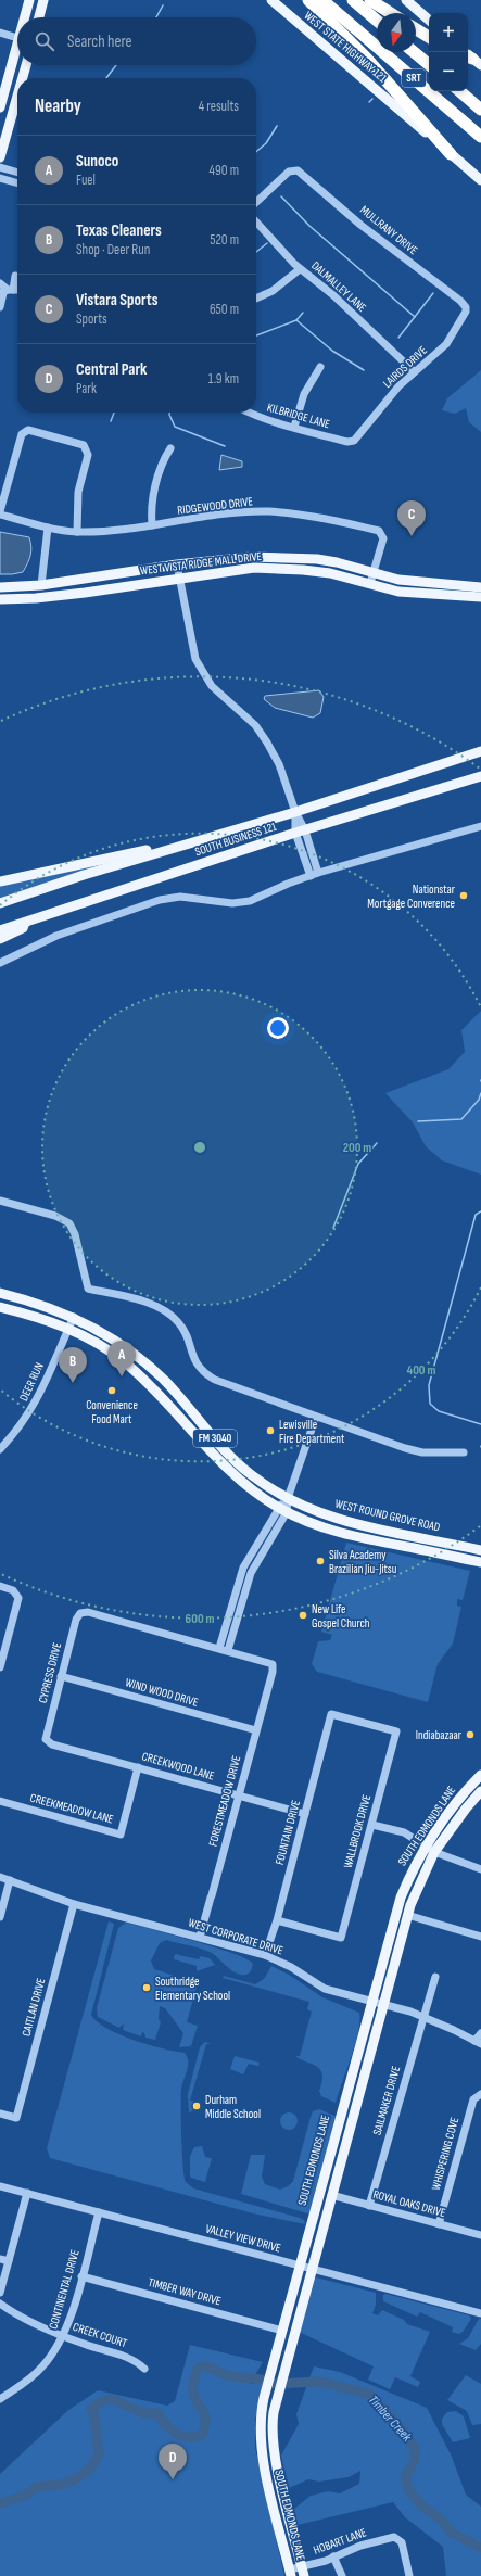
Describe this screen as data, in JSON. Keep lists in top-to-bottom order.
{
  "streets": {
    "highway": ["SRT"],
    "main road": [
      "WEST STATE HIGHWAY 121",
      "WEST VISTA RIDGE MALL DRIVE",
      "SOUTH BUSINESS 121",
      "FM 3040",
      "WEST ROUND GROVE ROAD",
      "SOUTH EDMONDS LANE"
    ],
    "street": [
      "MULLRANY DRIVE",
      "DALMALLEY LANE",
      "LAIRDS DRIVE",
      "KILBRIDGE LANE",
      "RIDGEWOOD DRIVE",
      "DEER RUN",
      "CYPRESS DRIVE",
      "WIND WOOD DRIVE",
      "CREEKWOOD LANE",
      "FORESTMEADOW DRIVE",
      "CREEKMEADOW LANE",
      "WALLBROOK DRIVE",
      "FOUNTAIN DRIVE",
      "WEST CORPORATE DRIVE",
      "CAITLAN DRIVE",
      "SAILMAKER DRIVE",
      "WHISPERING COVE",
      "ROYAL OAKS DRIVE",
      "VALLEY VIEW DRIVE",
      "CONTINENTAL DRIVE",
      "TIMBER WAY DRIVE",
      "CREEK COURT",
      "HOBART LANE"
    ]
  },
  "crossings": [
    ["MULLRANY DRIVE", "LAIRDS DRIVE"],
    ["DALMALLEY LANE", "LAIRDS DRIVE"],
    ["LAIRDS DRIVE", "KILBRIDGE LANE"],
    ["RIDGEWOOD DRIVE", "WEST VISTA RIDGE MALL DRIVE"],
    ["DEER RUN", "FM 3040"],
    ["DEER RUN", "WEST ROUND GROVE ROAD"],
    ["CYPRESS DRIVE", "WIND WOOD DRIVE"],
    ["CYPRESS DRIVE", "CREEKWOOD LANE"],
    ["WIND WOOD DRIVE", "FORESTMEADOW DRIVE"],
    ["CREEKWOOD LANE", "FORESTMEADOW DRIVE"],
    ["CREEKWOOD LANE", "CREEKMEADOW LANE"],
    ["CREEKWOOD LANE", "FOUNTAIN DRIVE"],
    ["FORESTMEADOW DRIVE", "WEST CORPORATE DRIVE"],
    ["SOUTH EDMONDS LANE", "WEST CORPORATE DRIVE"],
    ["SOUTH EDMONDS LANE", "ROYAL OAKS DRIVE"],
    ["SOUTH EDMONDS LANE", "VALLEY VIEW DRIVE"],
    ["SOUTH EDMONDS LANE", "TIMBER WAY DRIVE"],
    ["SOUTH EDMONDS LANE", "HOBART LANE"],
    ["WALLBROOK DRIVE", "FOUNTAIN DRIVE"],
    ["FOUNTAIN DRIVE", "WEST CORPORATE DRIVE"],
    ["WEST CORPORATE DRIVE", "CAITLAN DRIVE"],
    ["WEST CORPORATE DRIVE", "SAILMAKER DRIVE"],
    ["SAILMAKER DRIVE", "ROYAL OAKS DRIVE"],
    ["WHISPERING COVE", "ROYAL OAKS DRIVE"],
    ["VALLEY VIEW DRIVE", "CONTINENTAL DRIVE"],
    ["CONTINENTAL DRIVE", "TIMBER WAY DRIVE"],
    ["CONTINENTAL DRIVE", "CREEK COURT"]
  ],
  "water": ["Timber Creek"],
  "places": [
    "Nationstar Mortgage Converence",
    "Convenience Food Mart",
    "Lewisville Fire Department",
    "Silva Academy Brazilian Jiu-Jitsu",
    "New Life Gospel Church",
    "Indiabazaar",
    "Southridge Elementary School",
    "Durham Middle School"
  ],
  "north": "bottom",
  "page": {
    "map_buttons": ["+", "−"],
    "search": "Search here",
    "heading": ["Nearby", "4 results"],
    "list": [
      {
        "mark": "A",
        "name": "Sunoco",
        "note": "Fuel",
        "value": "490 m"
      },
      {
        "mark": "B",
        "name": "Texas Cleaners",
        "note": "Shop · Deer Run",
        "value": "520 m"
      },
      {
        "mark": "C",
        "name": "Vistara Sports",
        "note": "Sports",
        "value": "650 m"
      },
      {
        "mark": "D",
        "name": "Central Park",
        "note": "Park",
        "value": "1.9 km"
      }
    ],
    "pins": [
      "C",
      "A",
      "B",
      "D"
    ]
  },
  "rings": ["200 m", "400 m", "600 m"]
}
